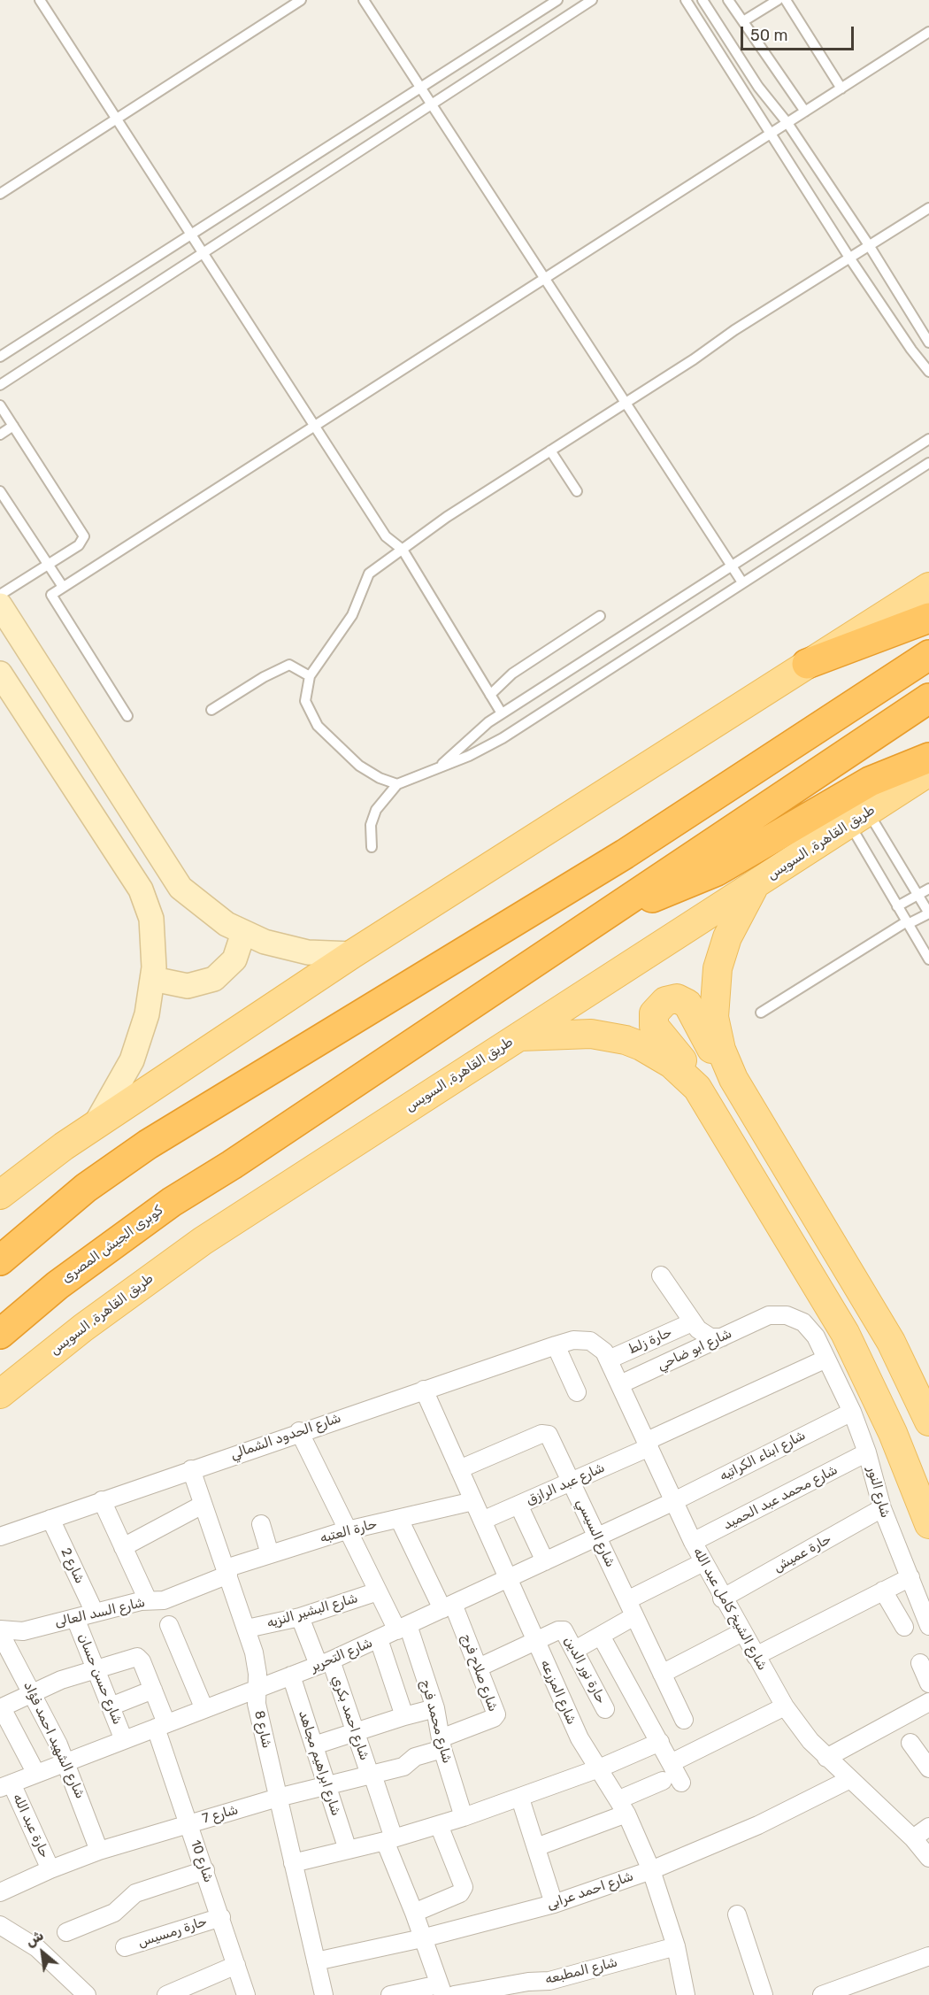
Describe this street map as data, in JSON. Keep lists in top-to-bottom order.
{
  "streets": {
    "highway": ["كوبرى الجيش المصرى"],
    "main road": ["طريق القاهرة, السويس"],
    "street": [
      "حارة زلط",
      "شارع ابو ضاحي",
      "شارع الحدود الشمالي",
      "شارع ابناء الكراتيه",
      "شارع عبد الرازق",
      "شارع النور",
      "شارع محمد عبد الحميد",
      "حارة العتبه",
      "شارع السيسي",
      "حارة عميش",
      "شارع 2",
      "شارع الشيخ كامل عبد الله",
      "شارع البشير النزيه",
      "شارع السد العالى",
      "شارع التحرير",
      "حارة نور الدين",
      "شارع صلاح فرج",
      "شارع حسن حسان",
      "شارع المزرعه",
      "شارع احمد بكري",
      "شارع محمد فرج",
      "شارع 8",
      "شارع الشهيد احمد فؤاد",
      "شارع ابراهيم مجاهد",
      "شارع 7",
      "حارة عبد الله",
      "شارع 10",
      "شارع احمد عرابى",
      "حارة رمسيس",
      "شارع المطبعه"
    ]
  },
  "crossings": [
    ["حارة زلط", "شارع الشيخ كامل عبد الله"],
    ["شارع ابو ضاحي", "شارع النور"],
    ["شارع ابو ضاحي", "شارع الشيخ كامل عبد الله"],
    ["شارع الحدود الشمالي", "شارع 2"],
    ["شارع الحدود الشمالي", "شارع الشيخ كامل عبد الله"],
    ["شارع الحدود الشمالي", "شارع المزرعه"],
    ["شارع الحدود الشمالي", "شارع محمد فرج"],
    ["شارع الحدود الشمالي", "شارع 8"],
    ["شارع ابناء الكراتيه", "شارع النور"],
    ["شارع ابناء الكراتيه", "شارع الشيخ كامل عبد الله"],
    ["شارع ابناء الكراتيه", "شارع التحرير"],
    ["شارع عبد الرازق", "شارع السيسي"],
    ["شارع عبد الرازق", "شارع الشيخ كامل عبد الله"],
    ["شارع عبد الرازق", "شارع المزرعه"],
    ["شارع النور", "شارع محمد عبد الحميد"],
    ["شارع النور", "حارة عميش"],
    ["شارع محمد عبد الحميد", "شارع الشيخ كامل عبد الله"],
    ["حارة العتبه", "شارع السد العالى"],
    ["حارة العتبه", "شارع صلاح فرج"],
    ["حارة العتبه", "شارع المزرعه"],
    ["حارة العتبه", "شارع محمد فرج"],
    ["حارة العتبه", "شارع 8"],
    ["شارع السيسي", "شارع التحرير"],
    ["شارع السيسي", "شارع المزرعه"],
    ["حارة عميش", "شارع الشيخ كامل عبد الله"],
    ["شارع 2", "شارع السد العالى"],
    ["شارع الشيخ كامل عبد الله", "شارع التحرير"],
    ["شارع الشيخ كامل عبد الله", "شارع احمد عرابى"],
    ["شارع البشير النزيه", "شارع احمد بكري"],
    ["شارع البشير النزيه", "شارع محمد فرج"],
    ["شارع البشير النزيه", "شارع 8"],
    ["شارع السد العالى", "شارع حسن حسان"],
    ["شارع السد العالى", "شارع 8"],
    ["شارع السد العالى", "شارع الشهيد احمد فؤاد"],
    ["شارع التحرير", "شارع صلاح فرج"],
    ["شارع التحرير", "شارع حسن حسان"],
    ["شارع التحرير", "شارع المزرعه"],
    ["شارع التحرير", "شارع احمد بكري"],
    ["شارع التحرير", "شارع محمد فرج"],
    ["شارع التحرير", "شارع 8"],
    ["شارع التحرير", "شارع الشهيد احمد فؤاد"],
    ["شارع التحرير", "شارع ابراهيم مجاهد"],
    ["شارع التحرير", "حارة عبد الله"],
    ["شارع التحرير", "شارع 10"],
    ["حارة نور الدين", "شارع صلاح فرج"],
    ["حارة نور الدين", "شارع المزرعه"],
    ["شارع صلاح فرج", "شارع محمد فرج"],
    ["شارع صلاح فرج", "شارع 7"],
    ["شارع حسن حسان", "شارع 10"],
    ["شارع المزرعه", "شارع احمد عرابى"],
    ["شارع المزرعه", "شارع المطبعه"],
    ["شارع احمد بكري", "شارع 7"],
    ["شارع احمد بكري", "شارع احمد عرابى"],
    ["شارع محمد فرج", "شارع 7"],
    ["شارع 8", "شارع 7"],
    ["شارع 8", "شارع احمد عرابى"],
    ["شارع الشهيد احمد فؤاد", "شارع 7"],
    ["شارع ابراهيم مجاهد", "شارع 7"],
    ["شارع 7", "حارة عبد الله"],
    ["شارع 7", "شارع 10"],
    ["شارع 10", "حارة رمسيس"]
  ],
  "scale_bar": "50 m",
  "north": "top left"
}
